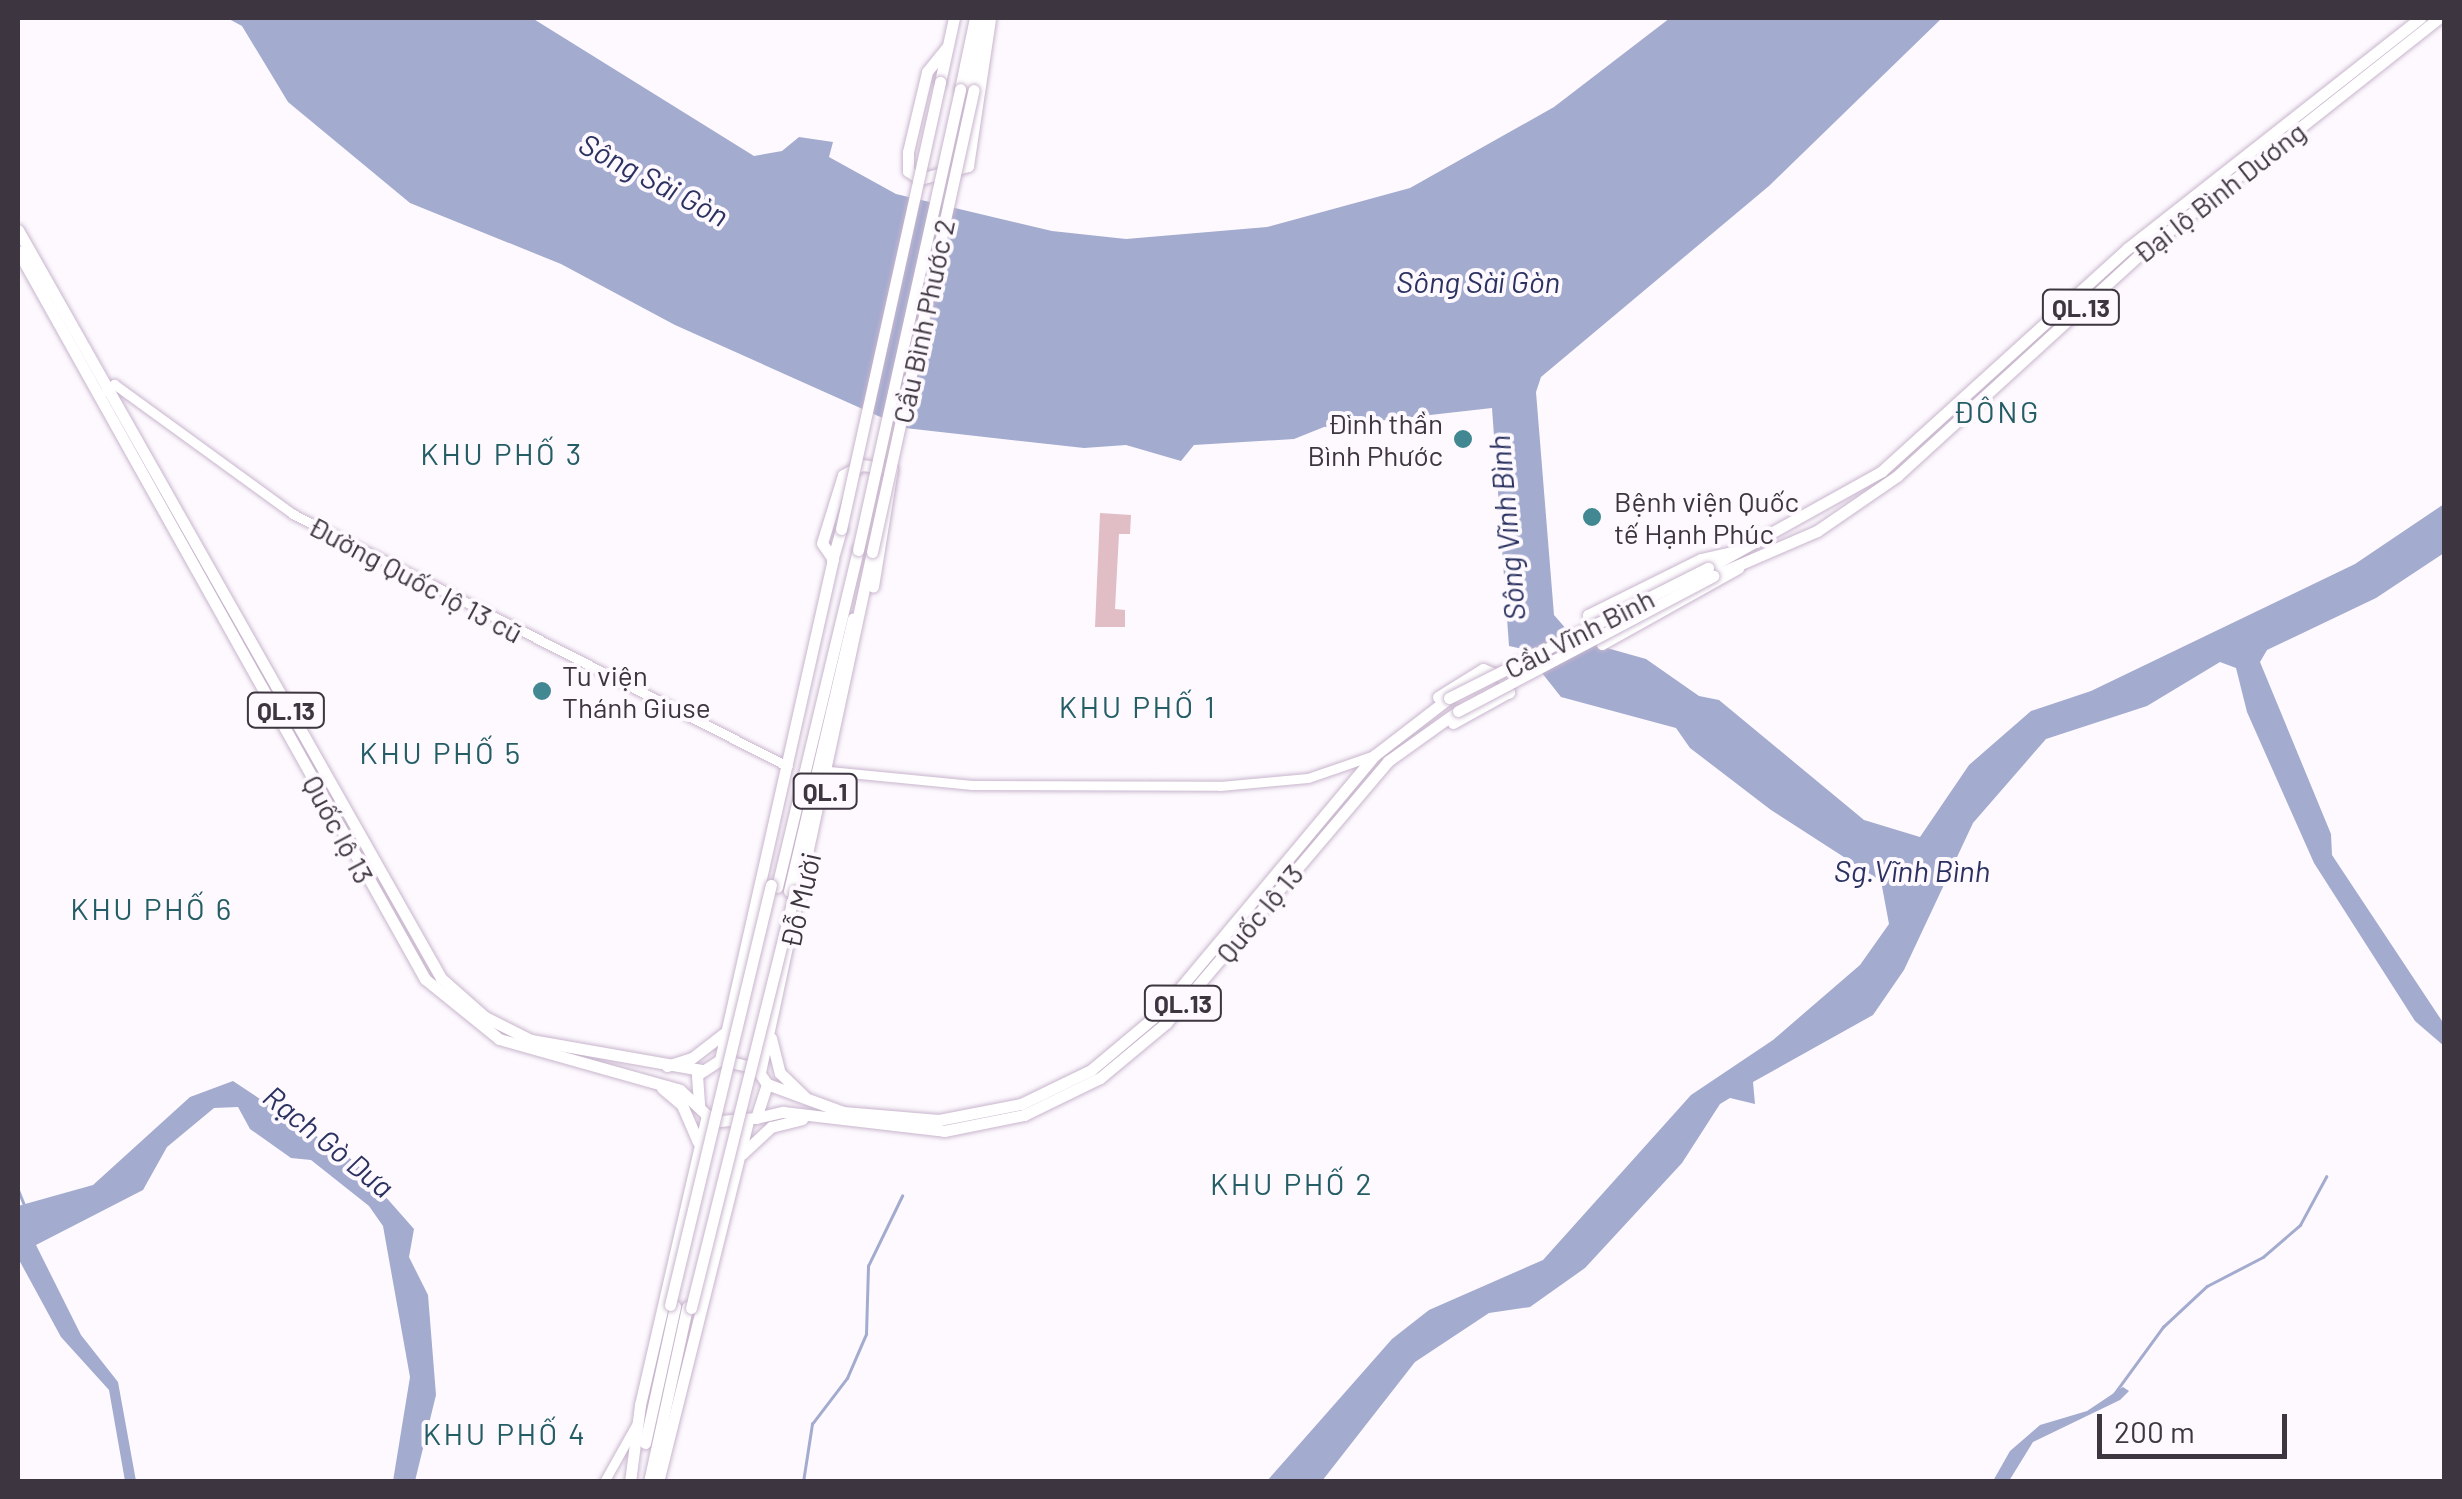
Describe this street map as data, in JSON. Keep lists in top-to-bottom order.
{
  "streets": {
    "highway": [
      "Đại lộ Bình Dương",
      "QL.13",
      "Cầu Bình Phước 2",
      "Cầu Vĩnh Bình",
      "QL.1",
      "Quốc lộ 13",
      "Đỗ Mười"
    ],
    "street": ["Đường Quốc lộ 13 cũ"]
  },
  "crossings": [
    ["Đại lộ Bình Dương", "Cầu Vĩnh Bình"],
    ["Cầu Bình Phước 2", "QL.1"],
    ["Cầu Bình Phước 2", "Đỗ Mười"],
    ["Đường Quốc lộ 13 cũ", "Quốc lộ 13"],
    ["Đường Quốc lộ 13 cũ", "Đỗ Mười"],
    ["Cầu Vĩnh Bình", "Quốc lộ 13"],
    ["QL.1", "Quốc lộ 13"],
    ["QL.1", "Đỗ Mười"],
    ["Quốc lộ 13", "Đỗ Mười"]
  ],
  "districts": [
    "ĐÔNG",
    "KHU PHỐ 3",
    "KHU PHỐ 1",
    "KHU PHỐ 5",
    "KHU PHỐ 6",
    "KHU PHỐ 2",
    "KHU PHỐ 4"
  ],
  "water": [
    "Sông Sài Gòn",
    "Sông Vĩnh Bình",
    "Sg.Vĩnh Bình",
    "Rạch Gò Dưa"
  ],
  "places": ["Đình thần Bình Phước", "Bệnh viện Quốc tế Hạnh Phúc", "Tu viện Thánh Giuse"],
  "scale_bar": "200 m"
}
